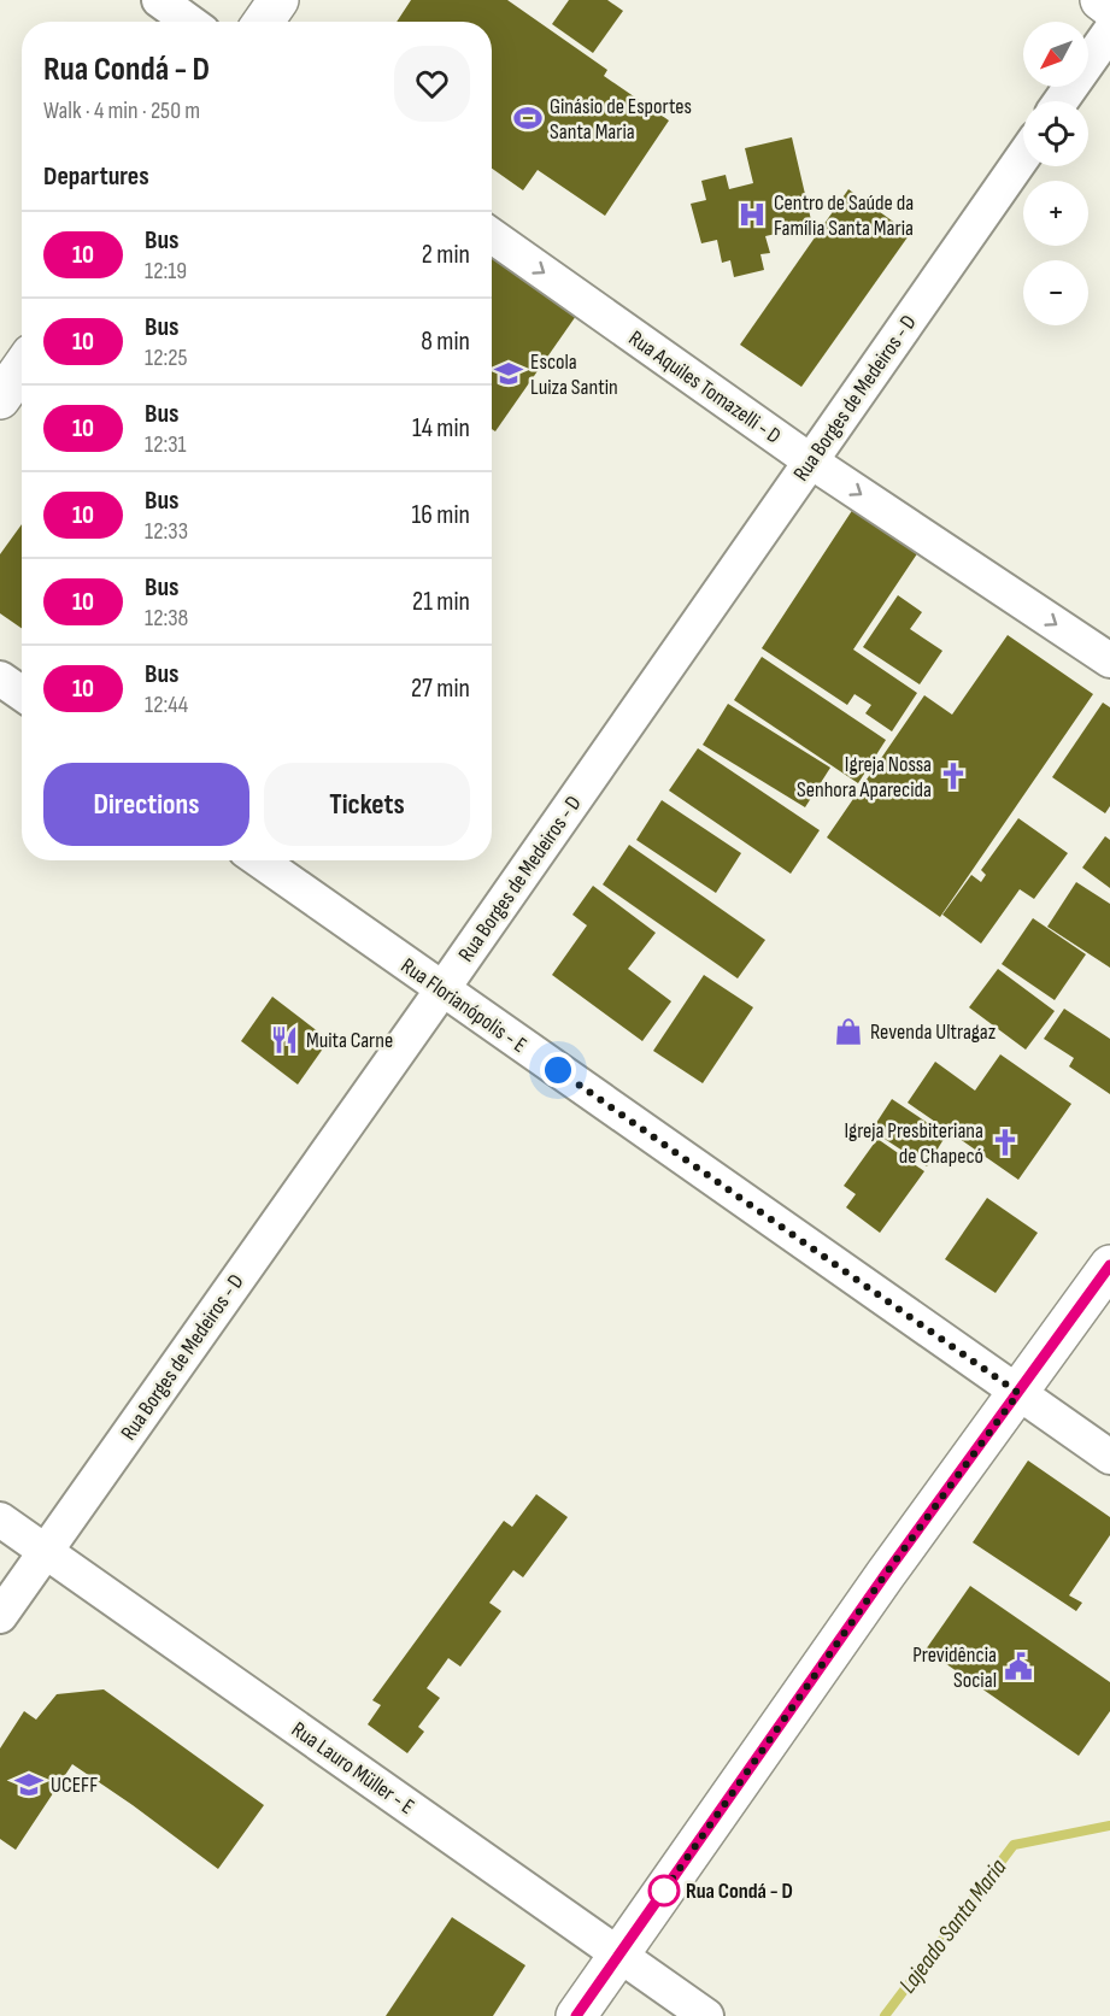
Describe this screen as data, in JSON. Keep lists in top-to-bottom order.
{
  "streets": {
    "street": [
      "Rua Aquiles Tomazelli - D",
      "Rua Borges de Medeiros - D",
      "Rua Florianópolis - E",
      "Rua Lauro Müller - E"
    ]
  },
  "crossings": [
    ["Rua Aquiles Tomazelli - D", "Rua Borges de Medeiros - D"],
    ["Rua Borges de Medeiros - D", "Rua Florianópolis - E"],
    ["Rua Borges de Medeiros - D", "Rua Lauro Müller - E"]
  ],
  "one_way": ["Rua Aquiles Tomazelli - D"],
  "water": ["Lajeado Santa Maria"],
  "places": {
    "sports": ["Ginásio de Esportes Santa Maria"],
    "hospital": ["Centro de Saúde da Família Santa Maria"],
    "school or university": ["Escola Luiza Santin", "UCEFF"],
    "church": ["Igreja Nossa Senhora Aparecida", "Igreja Presbiteriana de Chapecó"],
    "shop": ["Revenda Ultragaz"],
    "restaurant": ["Muita Carne"],
    "public building": ["Previdência Social"],
    "other": ["Rua Condá - D"]
  },
  "lines": ["bus line 10"],
  "north": "bottom left",
  "page": {
    "map_buttons": ["+", "−"],
    "heading": [
      ["Rua Condá - D", "Walk · 4 min · 250 m"],
      "Departures"
    ],
    "list": [
      {
        "mark": "10",
        "name": "Bus",
        "note": "12:19",
        "value": "2 min"
      },
      {
        "mark": "10",
        "name": "Bus",
        "note": "12:25",
        "value": "8 min"
      },
      {
        "mark": "10",
        "name": "Bus",
        "note": "12:31",
        "value": "14 min"
      },
      {
        "mark": "10",
        "name": "Bus",
        "note": "12:33",
        "value": "16 min"
      },
      {
        "mark": "10",
        "name": "Bus",
        "note": "12:38",
        "value": "21 min"
      },
      {
        "mark": "10",
        "name": "Bus",
        "note": "12:44",
        "value": "27 min"
      }
    ],
    "buttons": ["Directions", "Tickets"]
  }
}
